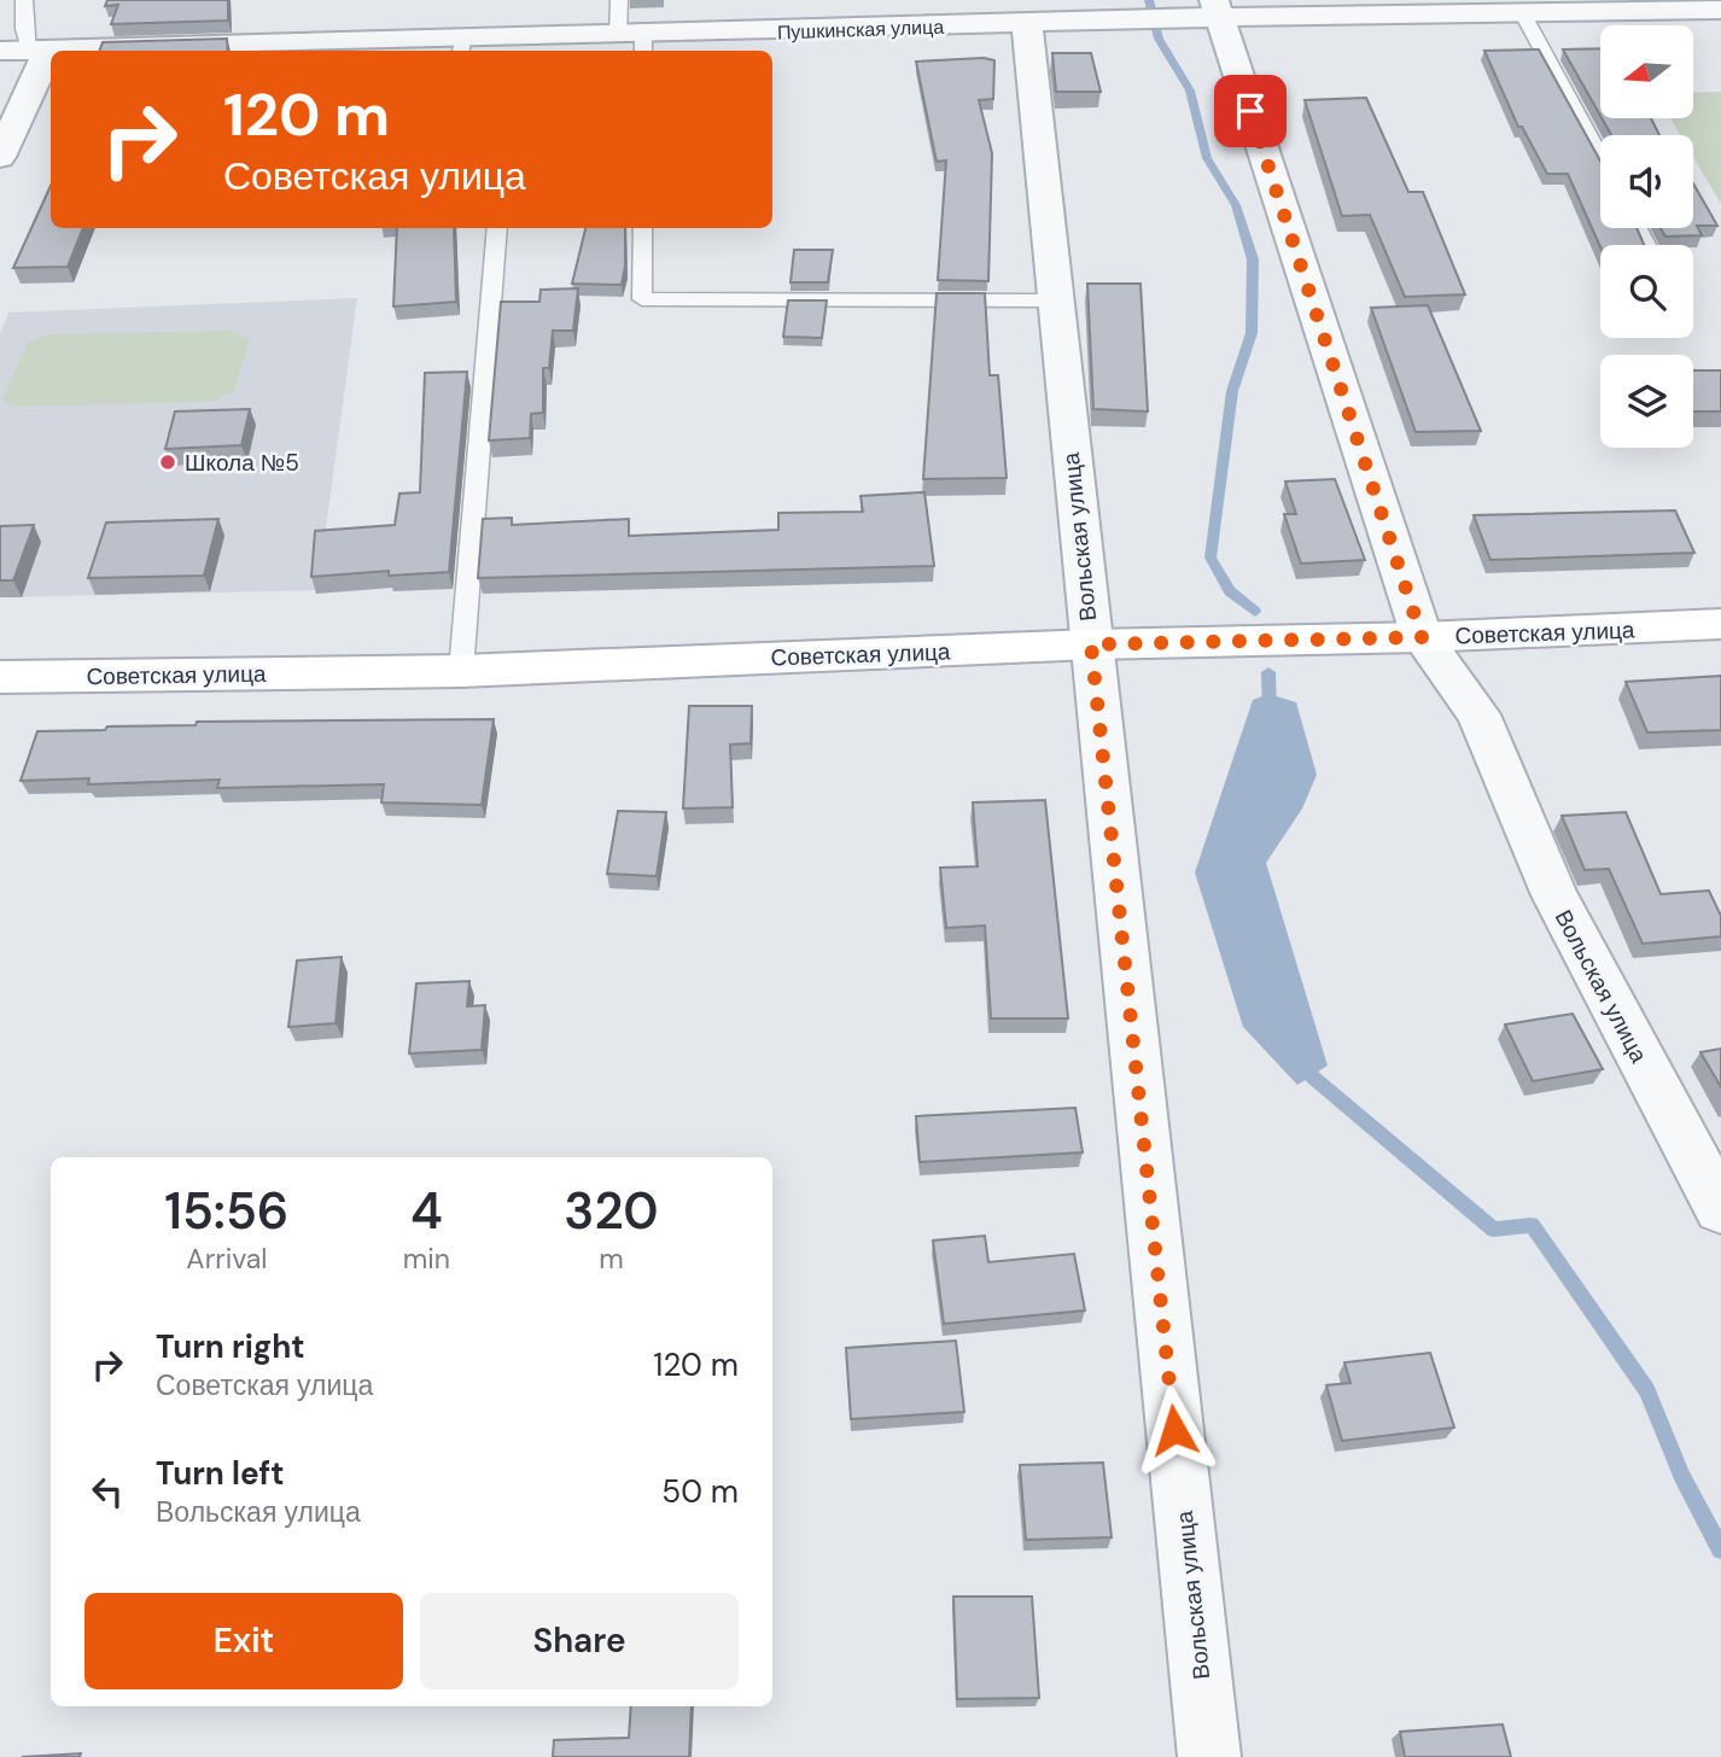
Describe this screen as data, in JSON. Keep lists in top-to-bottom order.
{
  "streets": {
    "main road": ["Советская улица"],
    "street": ["Пушкинская улица", "Вольская улица"]
  },
  "crossings": [
    ["Пушкинская улица", "Вольская улица"],
    ["Вольская улица", "Советская улица"]
  ],
  "places": ["Школа №5"],
  "north": "left",
  "page": {
    "turn": ["120 m", "Советская улица"],
    "eta": [
      "15:56",
      "Arrival",
      "4",
      "min",
      "320",
      "m"
    ],
    "list": [
      {
        "name": "Turn right",
        "note": "Советская улица",
        "value": "120 m"
      },
      {
        "name": "Turn left",
        "note": "Вольская улица",
        "value": "50 m"
      }
    ],
    "buttons": ["Exit", "Share"]
  }
}
